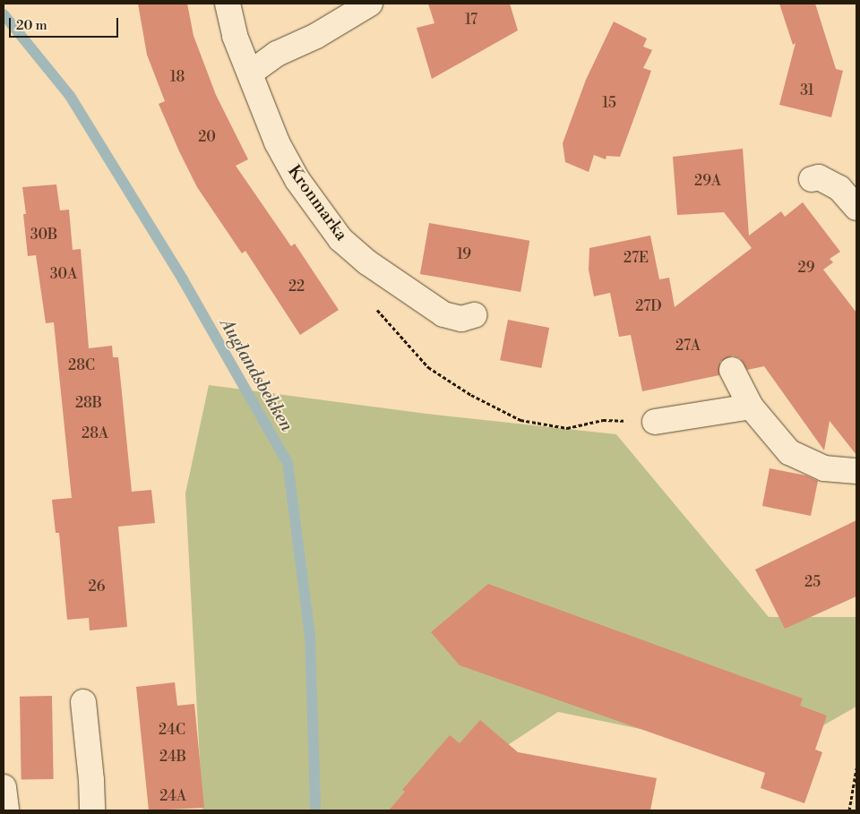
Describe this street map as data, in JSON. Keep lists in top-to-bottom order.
{
  "streets": {
    "street": ["Kronmarka"]
  },
  "water": ["Auglandsbekken"],
  "house_numbers": [
    "17",
    "18",
    "31",
    "15",
    "20",
    "29A",
    "30B",
    "19",
    "27E",
    "29",
    "30A",
    "22",
    "27D",
    "27A",
    "28C",
    "28B",
    "28A",
    "25",
    "26",
    "24C",
    "24B",
    "24A"
  ],
  "scale_bar": "20 m"
}
